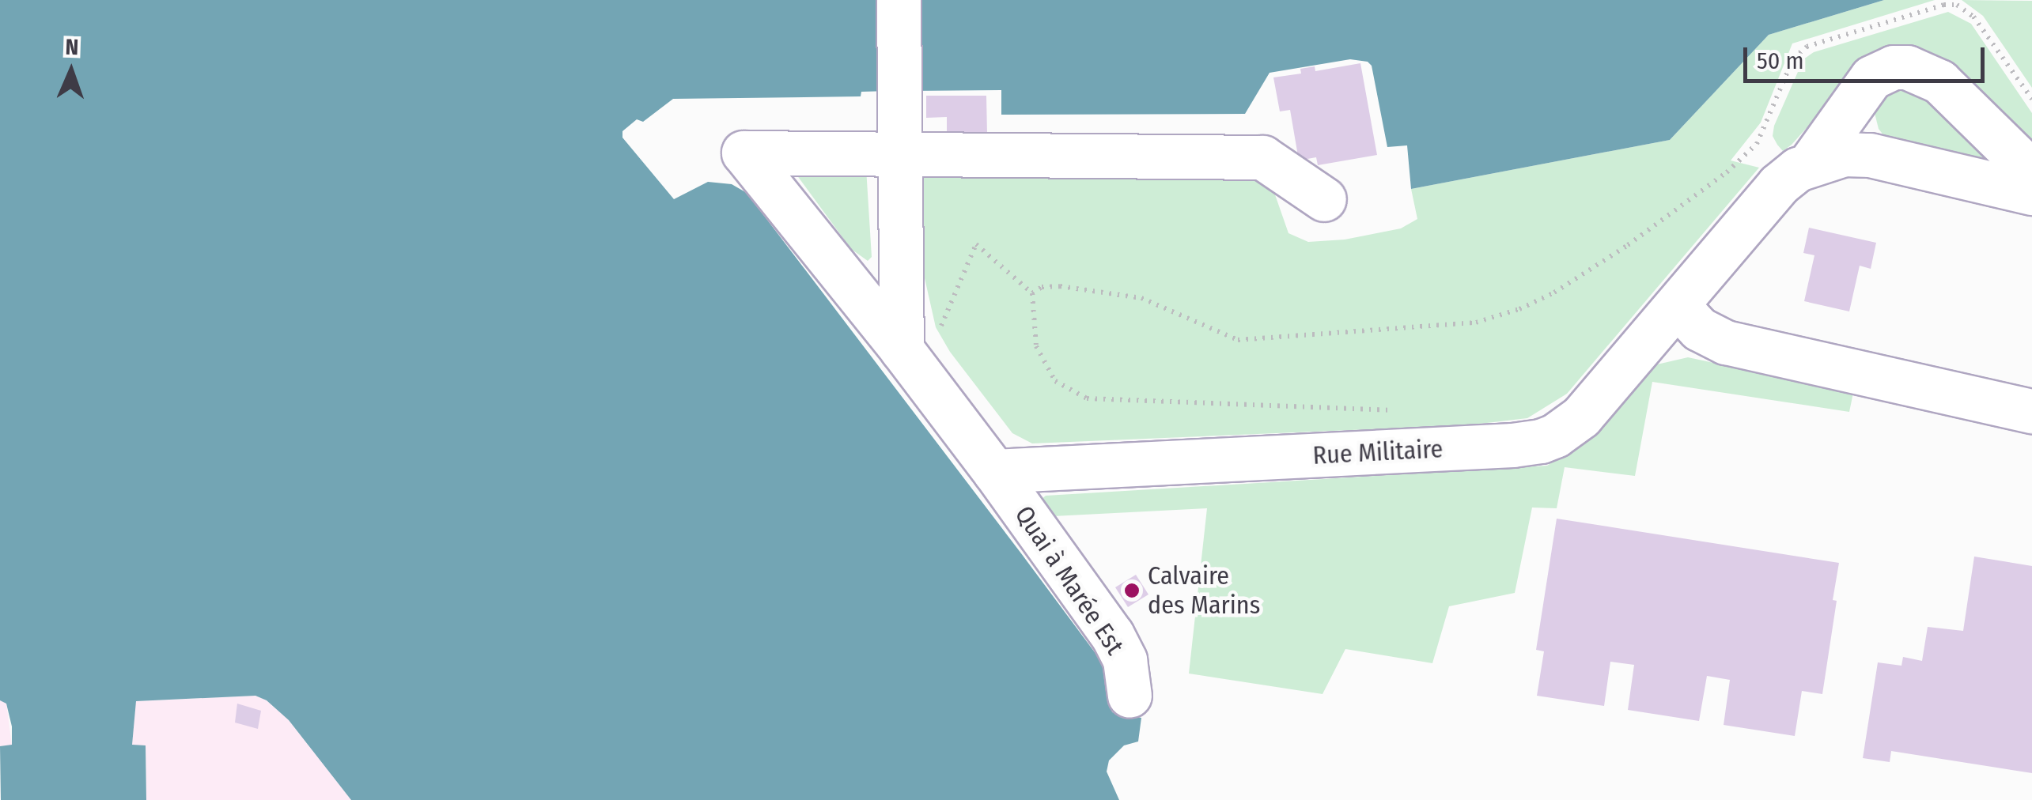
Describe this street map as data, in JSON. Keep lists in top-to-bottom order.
{
  "streets": {
    "street": ["Rue Militaire", "Quai à Marée Est"]
  },
  "crossings": [
    ["Rue Militaire", "Quai à Marée Est"]
  ],
  "places": ["Calvaire des Marins"],
  "scale_bar": "50 m",
  "north": "top"
}
